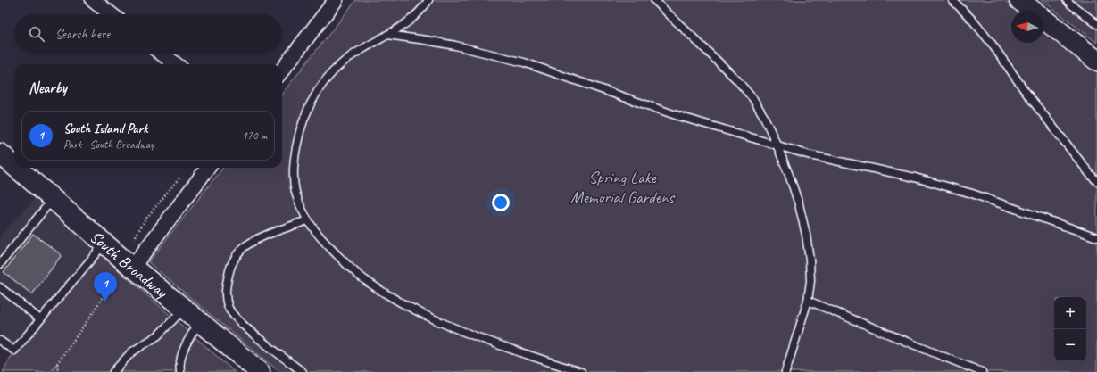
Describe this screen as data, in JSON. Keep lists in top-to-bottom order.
{
  "streets": {
    "street": ["South Broadway"]
  },
  "parks": ["Spring Lake Memorial Gardens"],
  "north": "left",
  "page": {
    "search": "Search here",
    "heading": "Nearby",
    "list": [
      {
        "mark": "1",
        "name": "South Island Park",
        "note": "Park · South Broadway",
        "value": "170 m"
      }
    ],
    "pins": "1",
    "map_buttons": ["+", "−"]
  }
}
